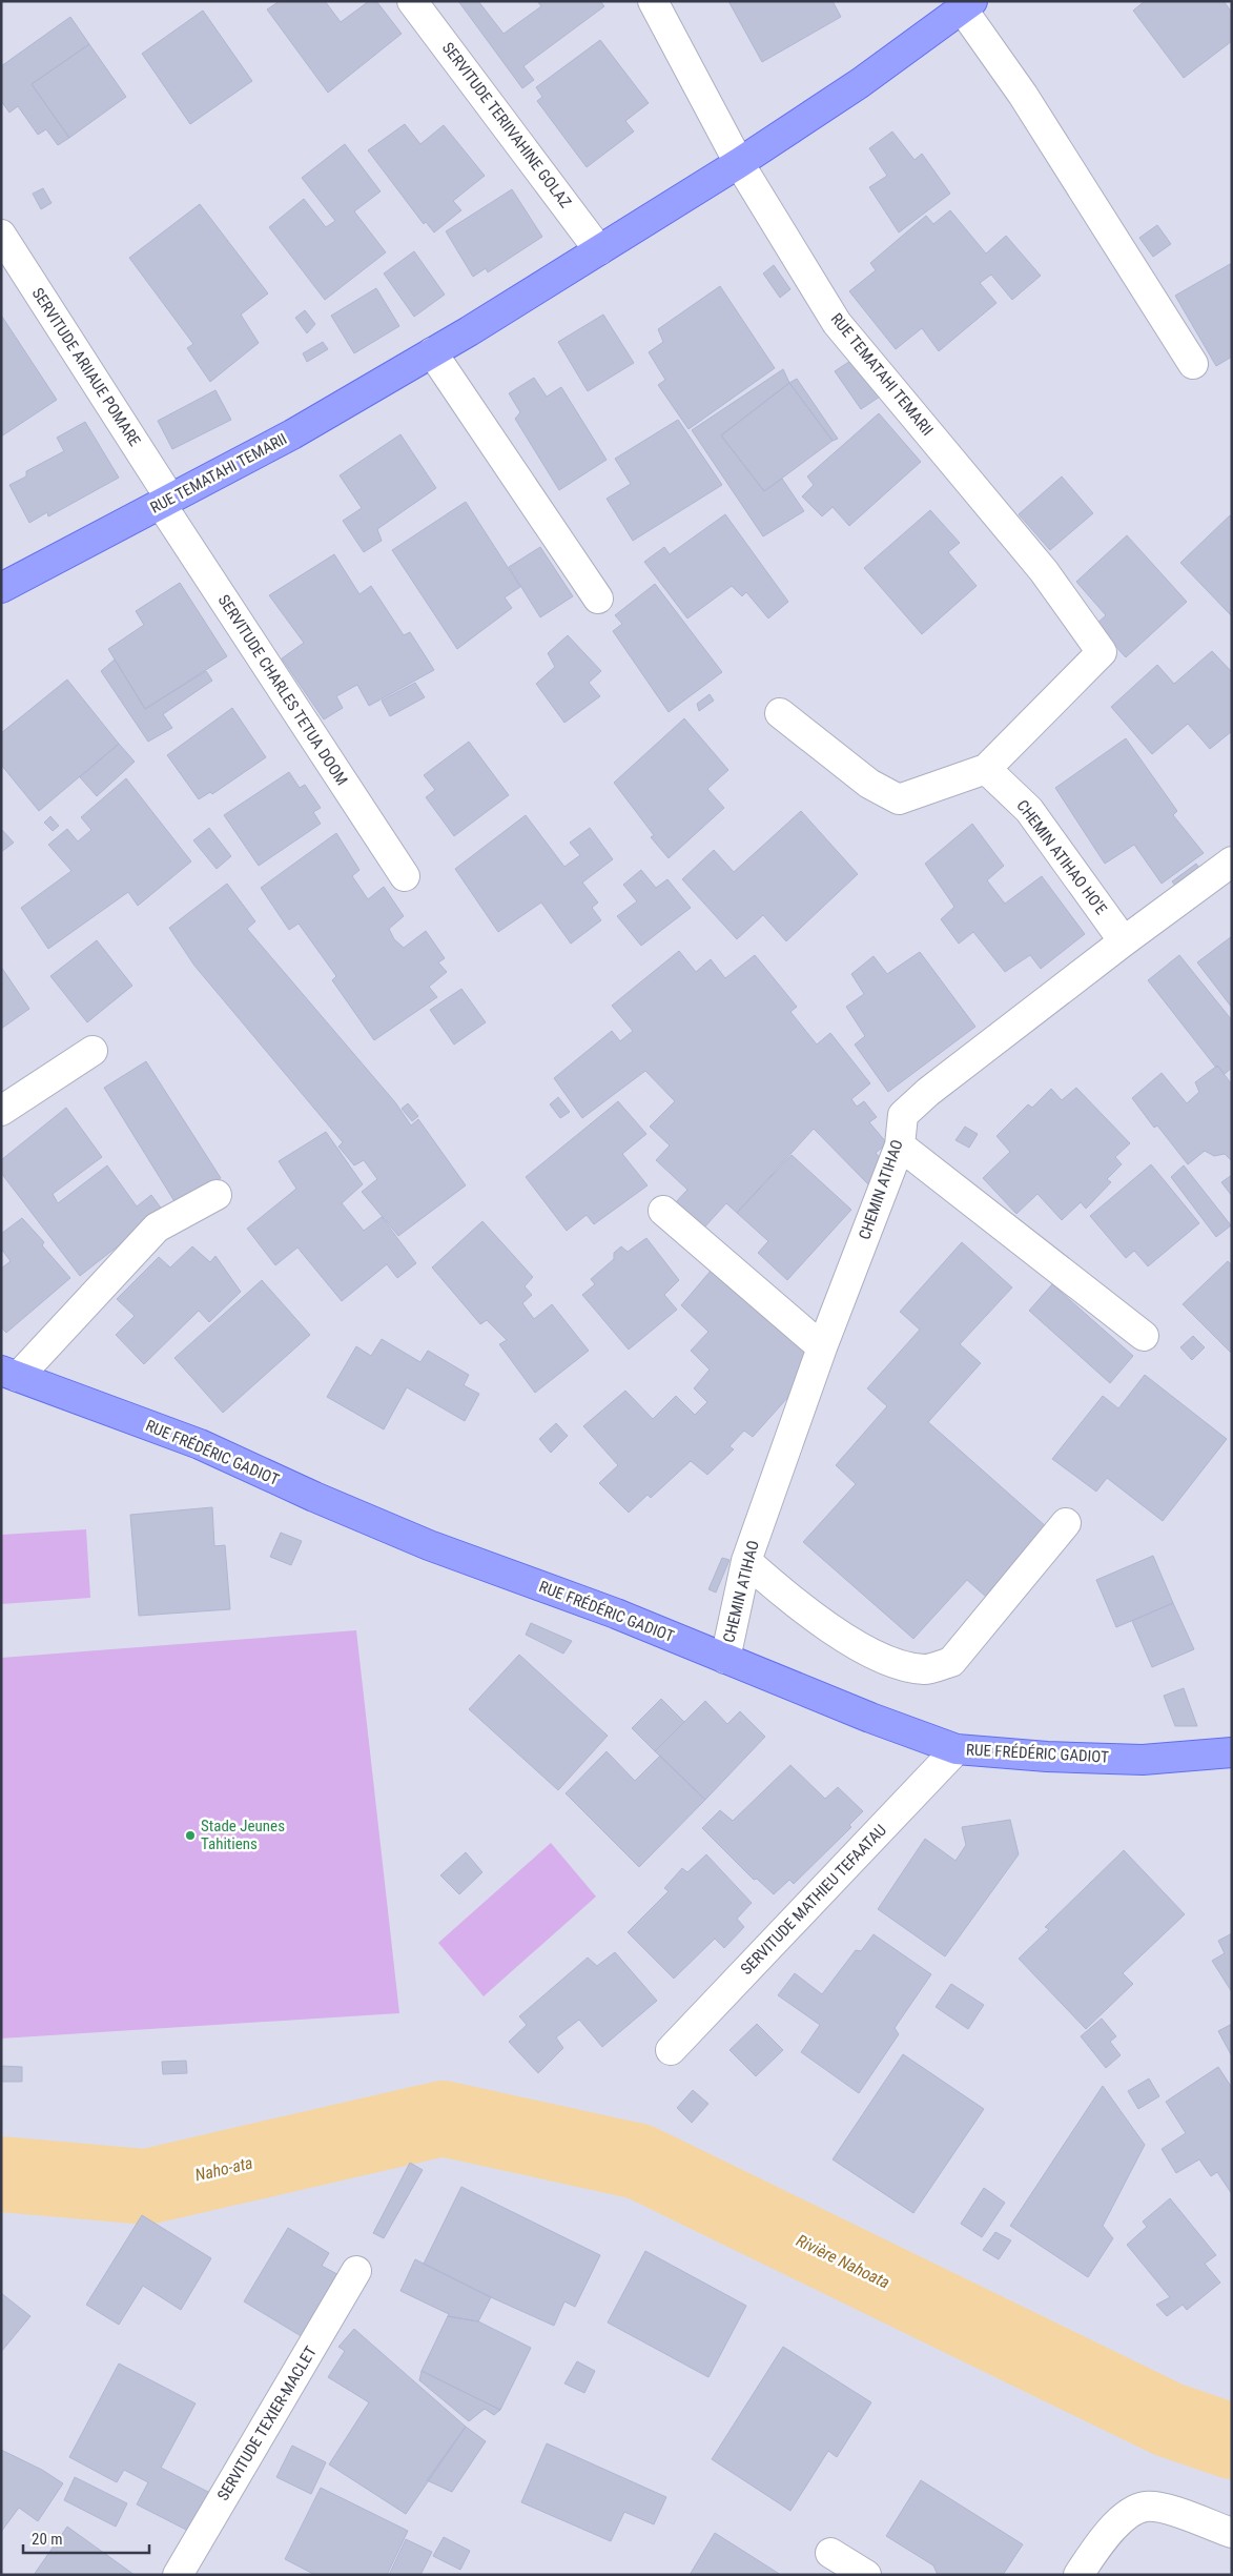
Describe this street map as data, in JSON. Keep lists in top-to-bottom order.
{
  "streets": {
    "main road": ["RUE TEMATAHI TEMARII", "RUE FRÉDÉRIC GADIOT"],
    "street": [
      "SERVITUDE TERIIVAHINE GOLAZ",
      "SERVITUDE ARIIAUE POMARE",
      "SERVITUDE CHARLES TETUA DOOM",
      "CHEMIN ATIHAO HO'E",
      "CHEMIN ATIHAO",
      "SERVITUDE MATHIEU TEFAATAU",
      "SERVITUDE TEXIER-MACLET"
    ]
  },
  "crossings": [
    ["SERVITUDE TERIIVAHINE GOLAZ", "RUE TEMATAHI TEMARII"],
    ["SERVITUDE ARIIAUE POMARE", "RUE TEMATAHI TEMARII"],
    ["SERVITUDE ARIIAUE POMARE", "SERVITUDE CHARLES TETUA DOOM"],
    ["RUE TEMATAHI TEMARII", "SERVITUDE CHARLES TETUA DOOM"],
    ["RUE TEMATAHI TEMARII", "CHEMIN ATIHAO HO'E"],
    ["CHEMIN ATIHAO HO'E", "CHEMIN ATIHAO"],
    ["CHEMIN ATIHAO", "RUE FRÉDÉRIC GADIOT"],
    ["RUE FRÉDÉRIC GADIOT", "SERVITUDE MATHIEU TEFAATAU"]
  ],
  "water": ["Naho-ata", "Rivière Nahoata"],
  "places": ["Stade Jeunes Tahitiens"],
  "scale_bar": "20 m"
}
